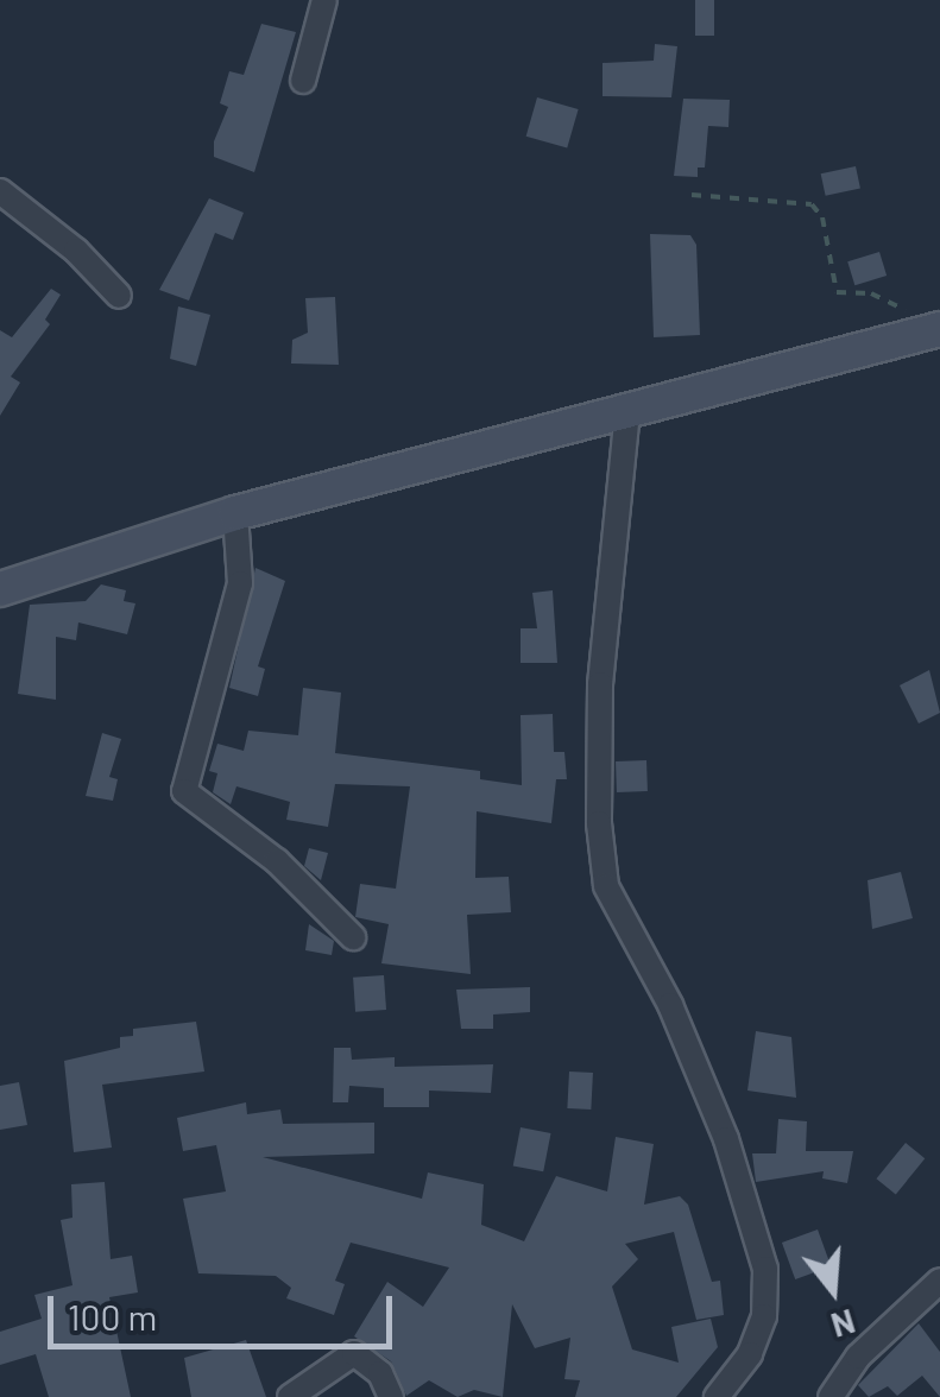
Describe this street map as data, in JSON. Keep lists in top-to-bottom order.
{
  "scale_bar": "100 m",
  "north": "bottom"
}
